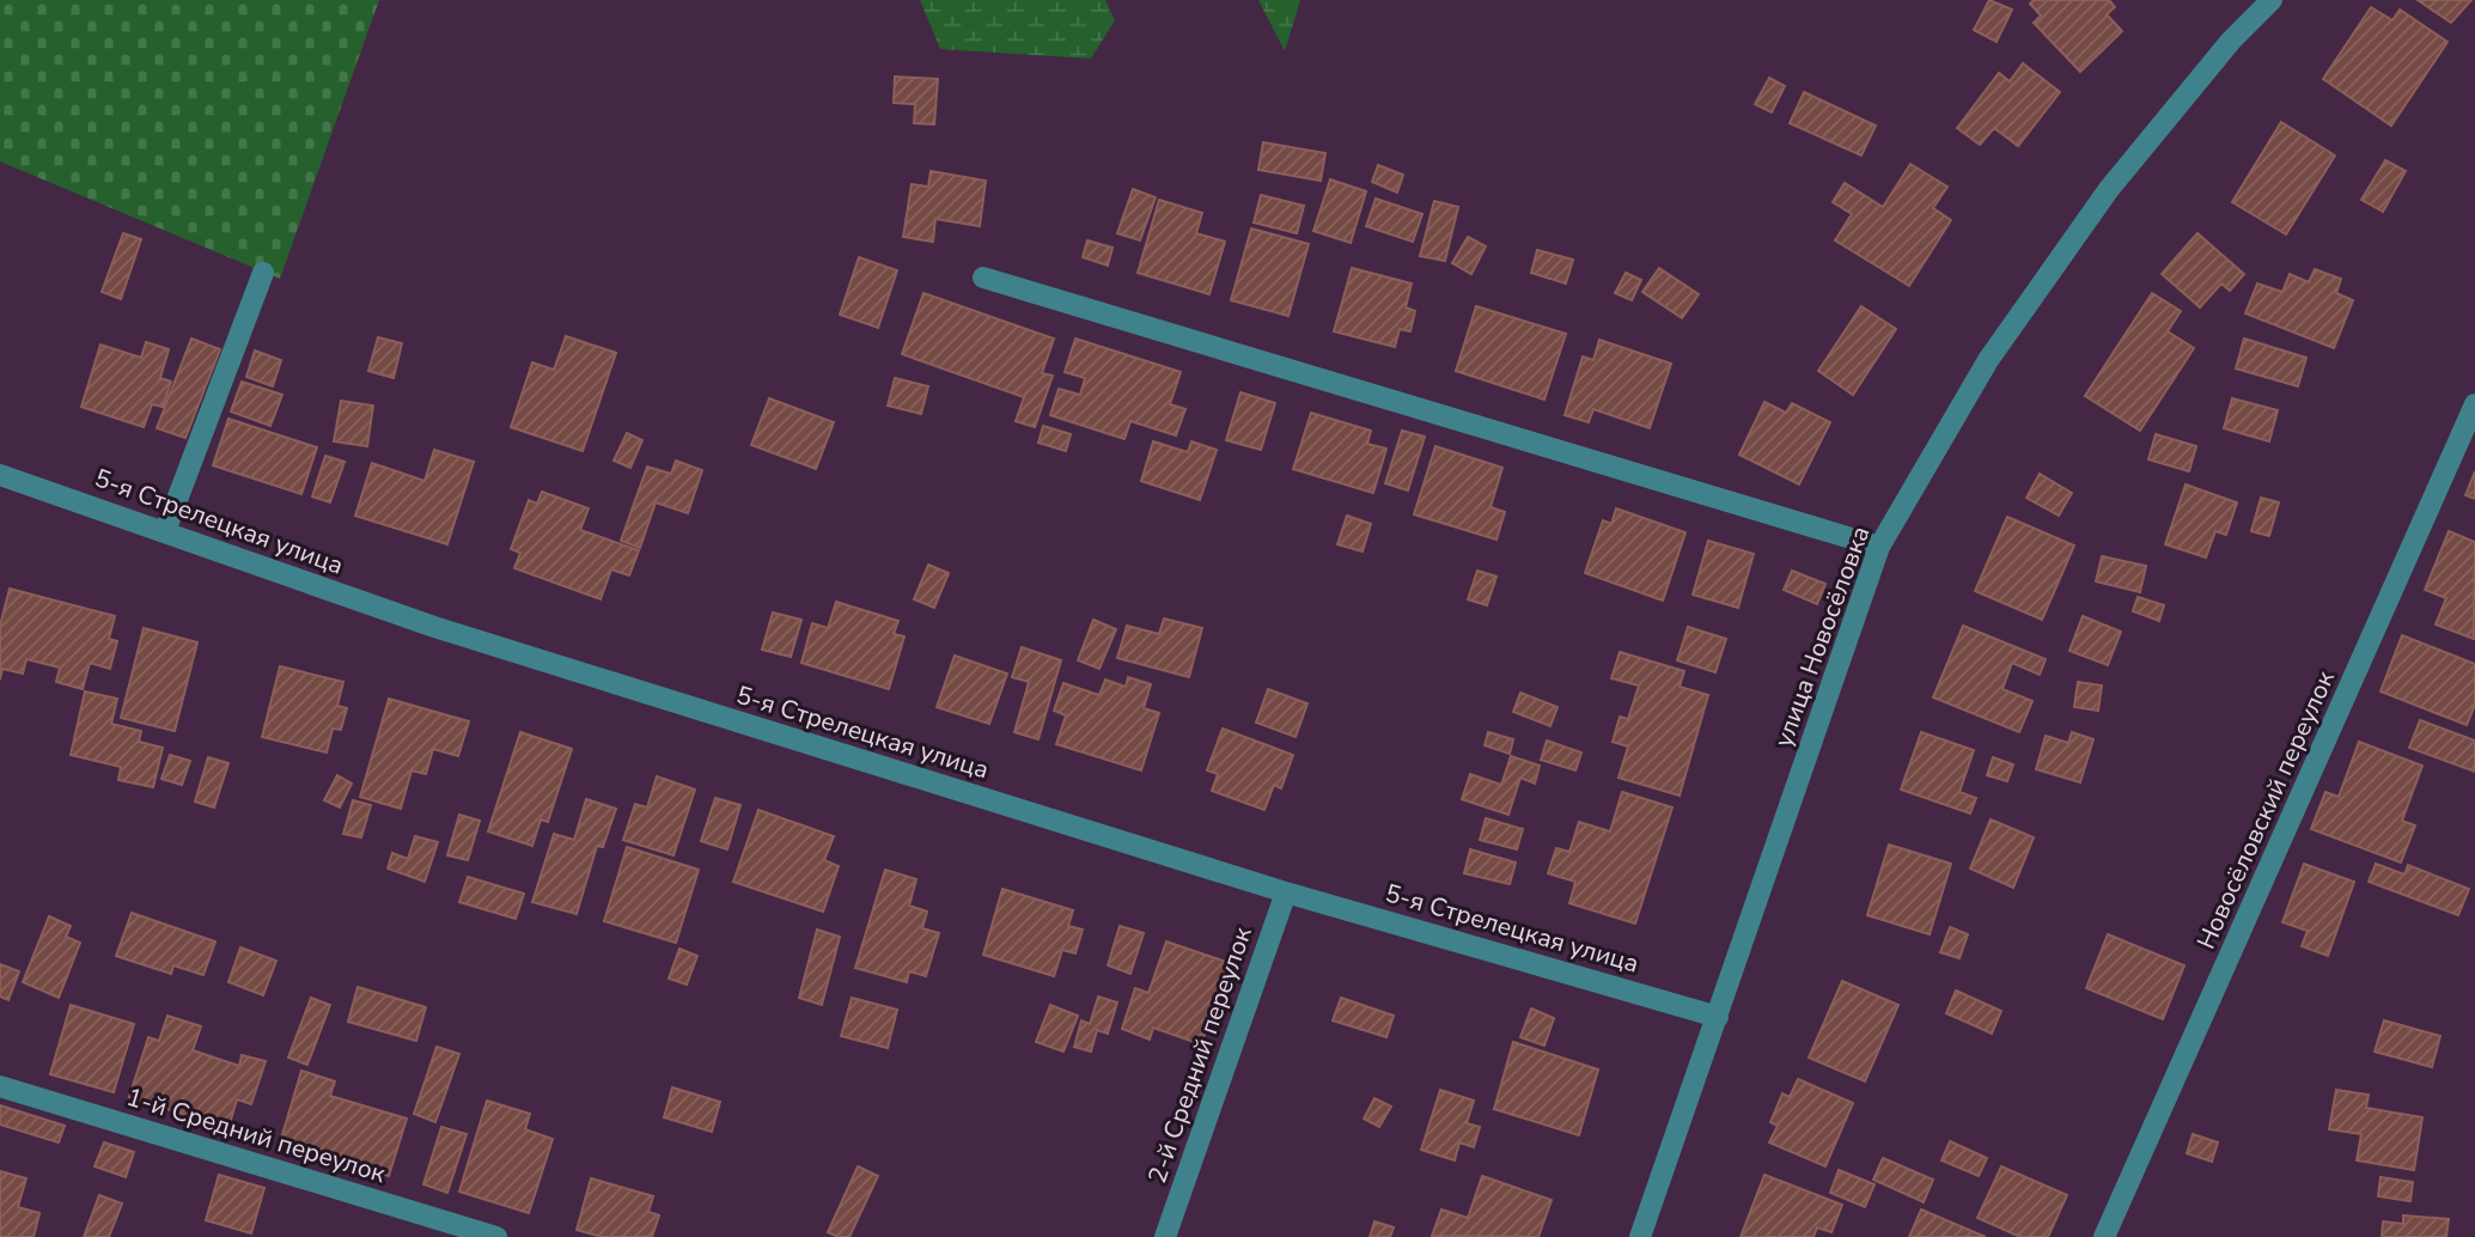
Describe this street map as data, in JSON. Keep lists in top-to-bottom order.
{
  "streets": {
    "street": [
      "5-я Стрелецкая улица",
      "улица Новосёловка",
      "Новосёловский переулок",
      "2-й Средний переулок",
      "1-й Средний переулок"
    ]
  },
  "crossings": [
    ["5-я Стрелецкая улица", "улица Новосёловка"],
    ["5-я Стрелецкая улица", "2-й Средний переулок"]
  ]
}
